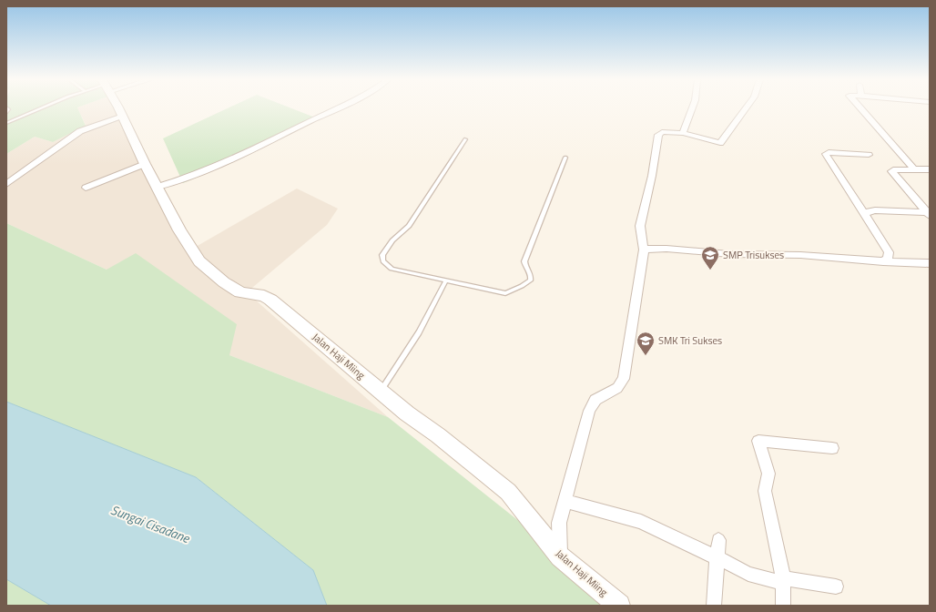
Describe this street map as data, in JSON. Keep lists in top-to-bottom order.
{
  "streets": {
    "main road": ["Jalan Haji Miing"]
  },
  "water": ["Sungai Cisadane"],
  "places": {
    "school or university": ["SMP Trisukses", "SMK Tri Sukses"]
  }
}
